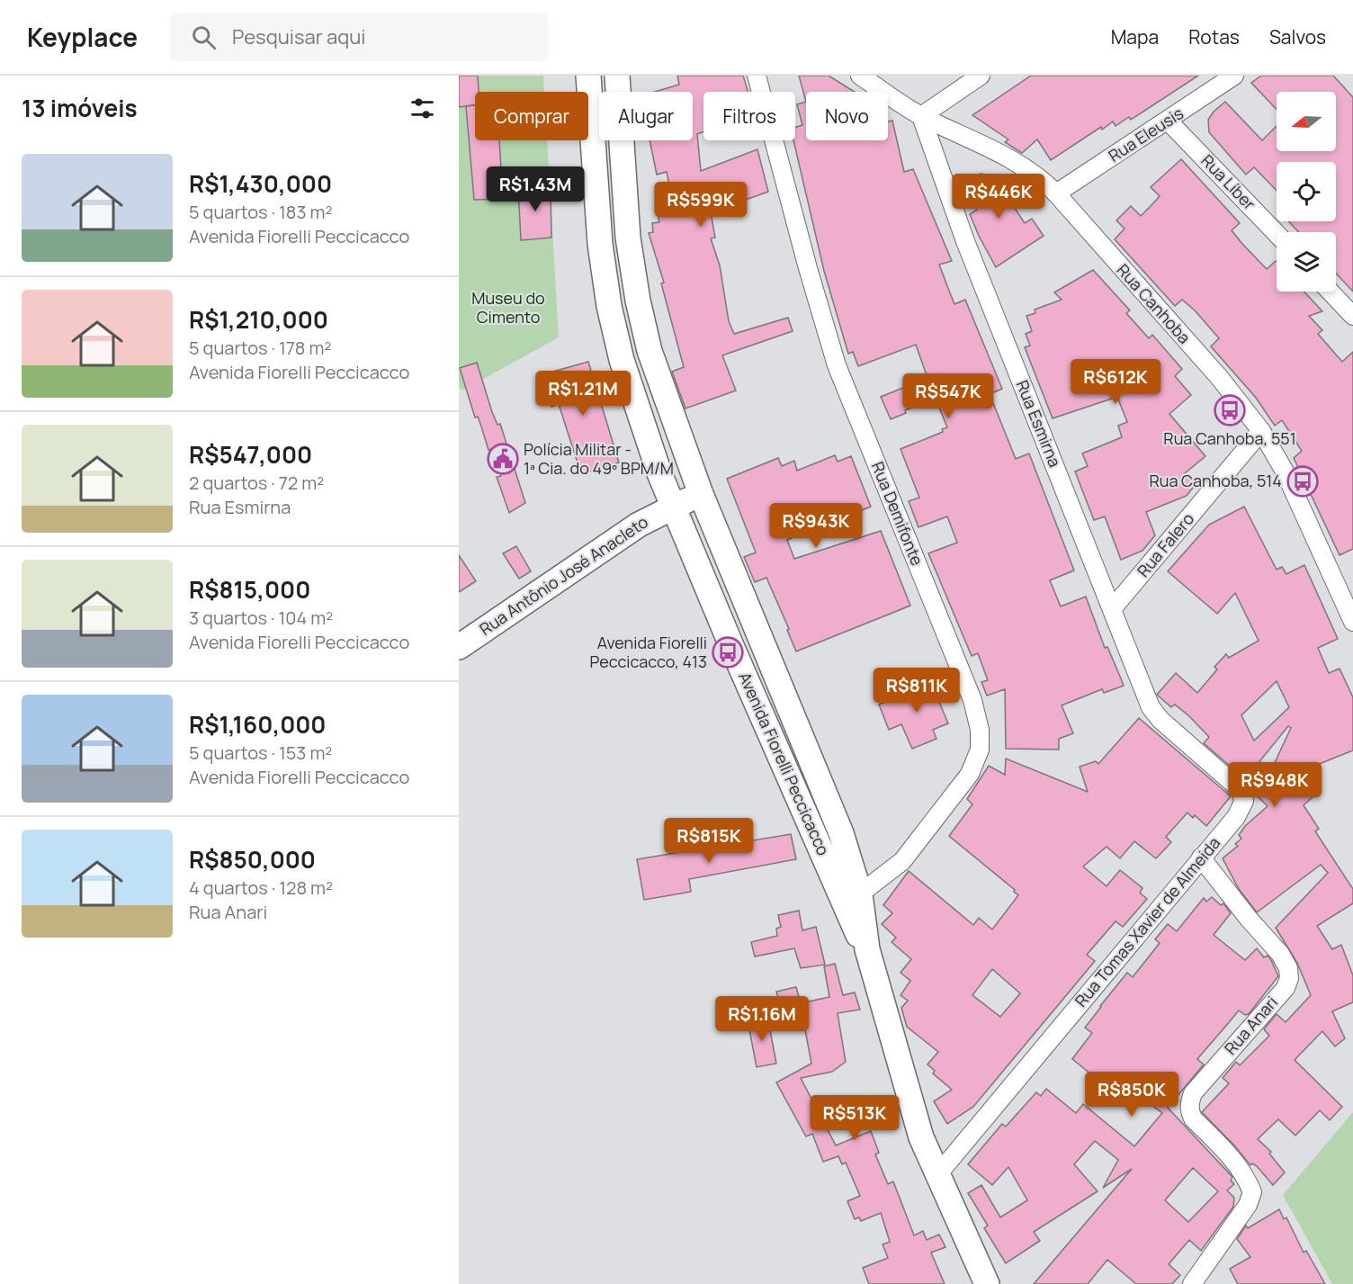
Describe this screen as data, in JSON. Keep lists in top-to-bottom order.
{
  "streets": {
    "main road": ["Rua Antônio José Anacleto", "Avenida Fiorelli Peccicacco"],
    "street": [
      "Rua Eleusis",
      "Rua Líber",
      "Rua Canhoba",
      "Rua Esmirna",
      "Rua Demifonte",
      "Rua Falero",
      "Rua Tomas Xavier de Almeida",
      "Rua Anari"
    ]
  },
  "crossings": [
    ["Rua Eleusis", "Rua Líber"],
    ["Rua Eleusis", "Rua Canhoba"],
    ["Rua Canhoba", "Rua Esmirna"],
    ["Rua Canhoba", "Rua Falero"],
    ["Rua Esmirna", "Rua Falero"],
    ["Rua Esmirna", "Rua Tomas Xavier de Almeida"],
    ["Rua Demifonte", "Avenida Fiorelli Peccicacco"],
    ["Rua Falero", "Rua Tomas Xavier de Almeida"],
    ["Rua Antônio José Anacleto", "Avenida Fiorelli Peccicacco"],
    ["Avenida Fiorelli Peccicacco", "Rua Tomas Xavier de Almeida"],
    ["Rua Tomas Xavier de Almeida", "Rua Anari"]
  ],
  "parks": ["Museu do Cimento"],
  "places": {
    "bus stop": ["Rua Canhoba, 551", "Rua Canhoba, 514", "Avenida Fiorelli Peccicacco, 413"],
    "public building": ["Polícia Militar - 1ª Cia. do 49º BPM/M"]
  },
  "north": "left",
  "page": {
    "header": "Keyplace",
    "search": "Pesquisar aqui",
    "nav": ["Mapa", "Rotas", "Salvos"],
    "heading": "13 imóveis",
    "chip": [
      "Comprar",
      "Alugar",
      "Filtros",
      "Novo"
    ],
    "list": [
      {
        "name": "R$1,430,000",
        "note": "5 quartos · 183 m² · Avenida Fiorelli Peccicacco"
      },
      {
        "name": "R$1,210,000",
        "note": "5 quartos · 178 m² · Avenida Fiorelli Peccicacco"
      },
      {
        "name": "R$547,000",
        "note": "2 quartos · 72 m² · Rua Esmirna"
      },
      {
        "name": "R$815,000",
        "note": "3 quartos · 104 m² · Avenida Fiorelli Peccicacco"
      },
      {
        "name": "R$1,160,000",
        "note": "5 quartos · 153 m² · Avenida Fiorelli Peccicacco"
      },
      {
        "name": "R$850,000",
        "note": "4 quartos · 128 m² · Rua Anari"
      }
    ],
    "price": [
      "R$1.43M",
      "R$446K",
      "R$599K",
      "R$612K",
      "R$1.21M",
      "R$547K",
      "R$943K",
      "R$811K",
      "R$948K",
      "R$815K",
      "R$1.16M",
      "R$850K",
      "R$513K"
    ]
  }
}
